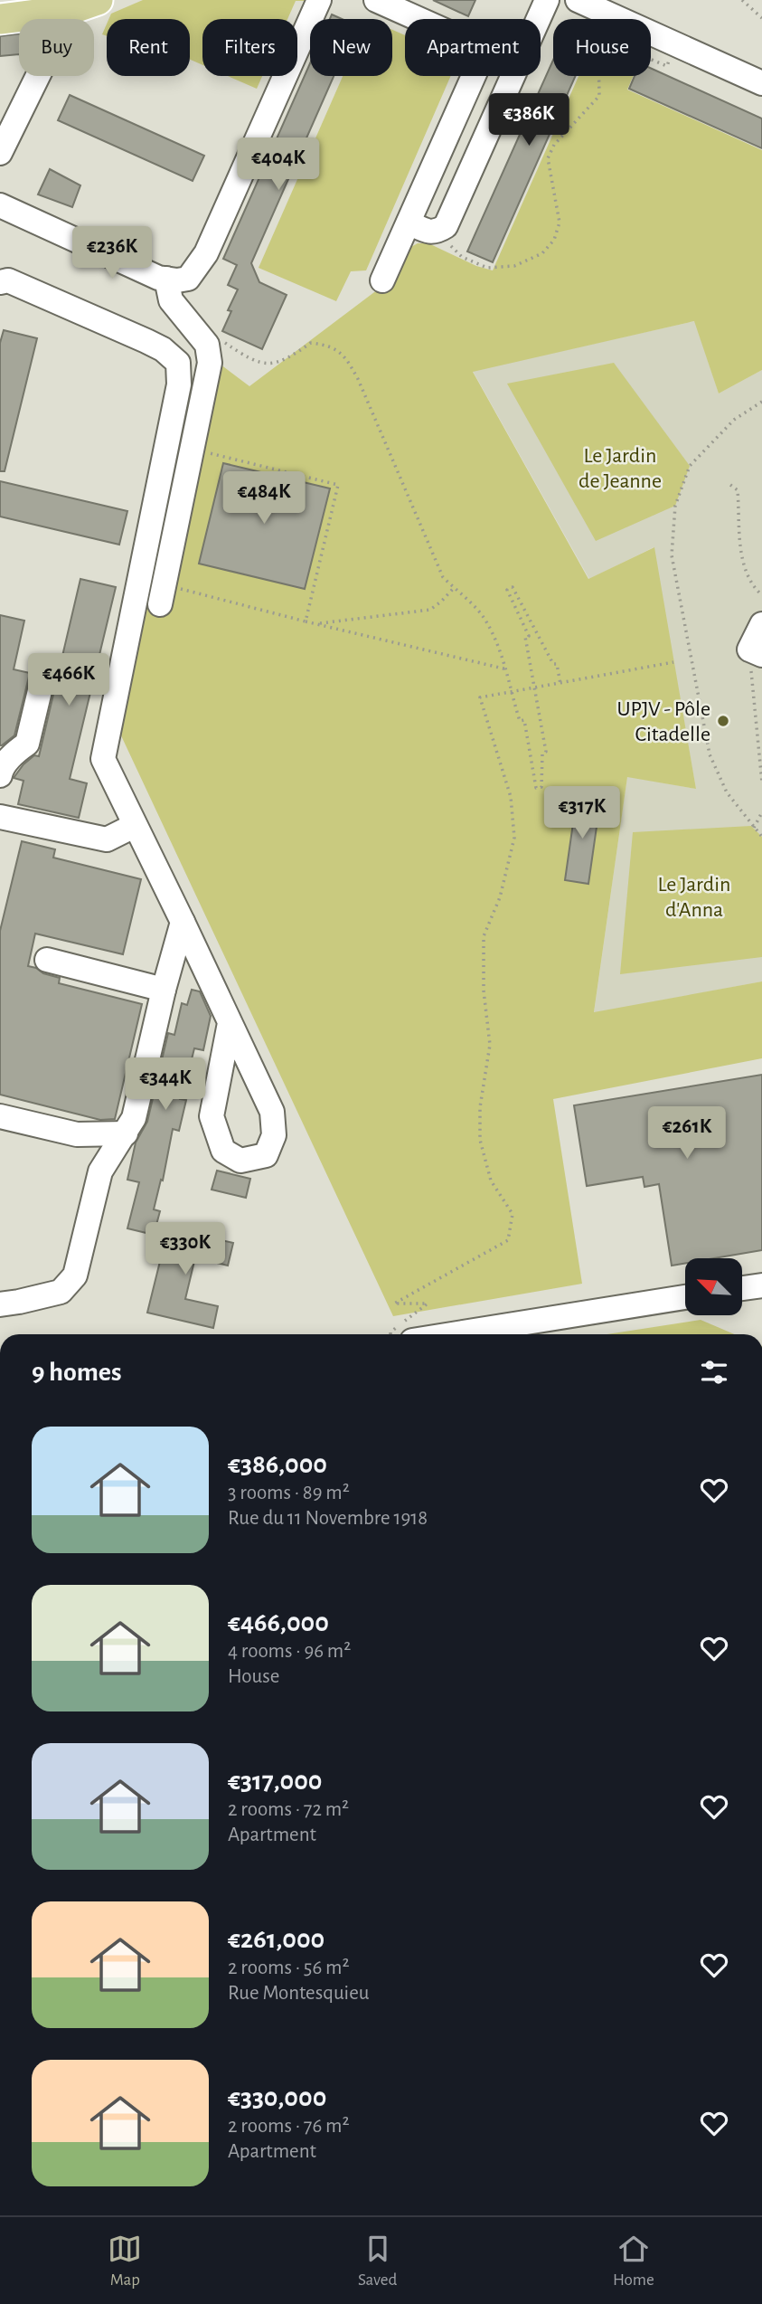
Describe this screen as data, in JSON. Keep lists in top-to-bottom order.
{
  "parks": ["Le Jardin de Jeanne", "Le Jardin d'Anna"],
  "places": ["UPJV - Pôle Citadelle"],
  "north": "top left",
  "page": {
    "chip": [
      "Buy",
      "Rent",
      "Filters",
      "New",
      "Apartment",
      "House"
    ],
    "price": [
      "€386K",
      "€404K",
      "€236K",
      "€484K",
      "€466K",
      "€317K",
      "€344K",
      "€261K",
      "€330K"
    ],
    "heading": "9 homes",
    "list": [
      {
        "name": "€386,000",
        "note": "3 rooms · 89 m² · Rue du 11 Novembre 1918"
      },
      {
        "name": "€466,000",
        "note": "4 rooms · 96 m² · House"
      },
      {
        "name": "€317,000",
        "note": "2 rooms · 72 m² · Apartment"
      },
      {
        "name": "€261,000",
        "note": "2 rooms · 56 m² · Rue Montesquieu"
      },
      {
        "name": "€330,000",
        "note": "2 rooms · 76 m² · Apartment"
      }
    ],
    "tabs": ["Map", "Saved", "Home"]
  }
}
